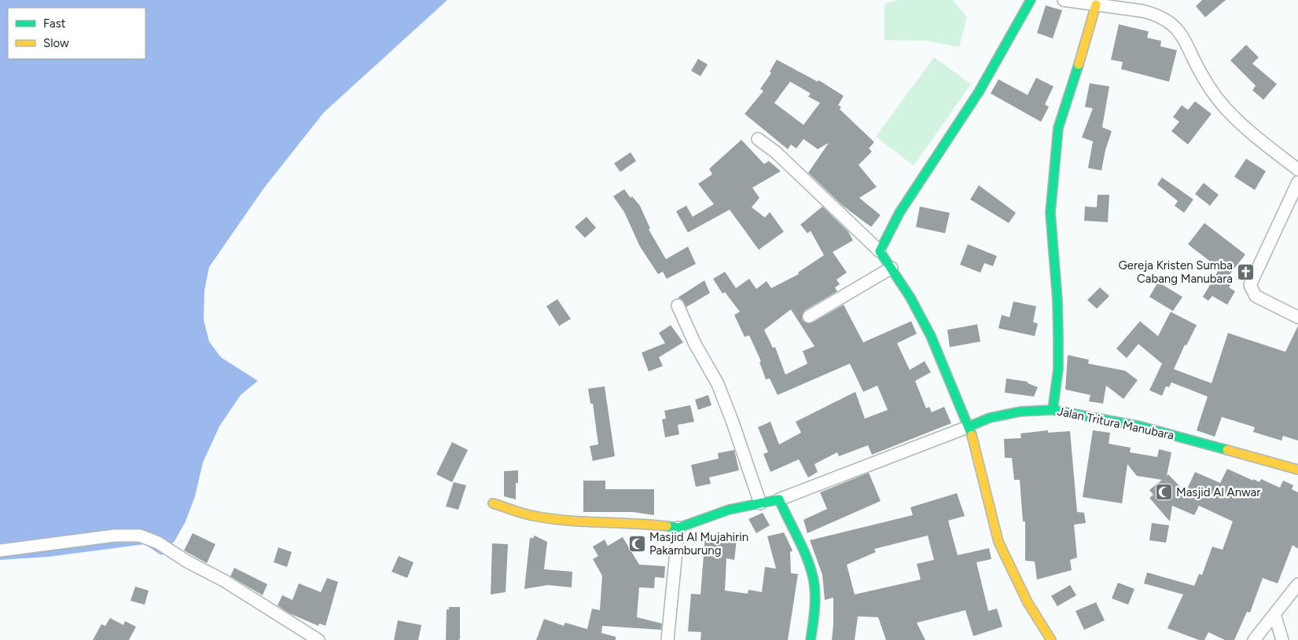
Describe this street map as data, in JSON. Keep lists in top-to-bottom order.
{
  "streets": {
    "street": ["Jalan Tritura Manubara"]
  },
  "places": {
    "church": ["Gereja Kristen Sumba Cabang Manubara"],
    "mosque": ["Masjid Al Anwar", "Masjid Al Mujahirin Pakamburung"]
  },
  "legend": ["Fast", "Slow"]
}
